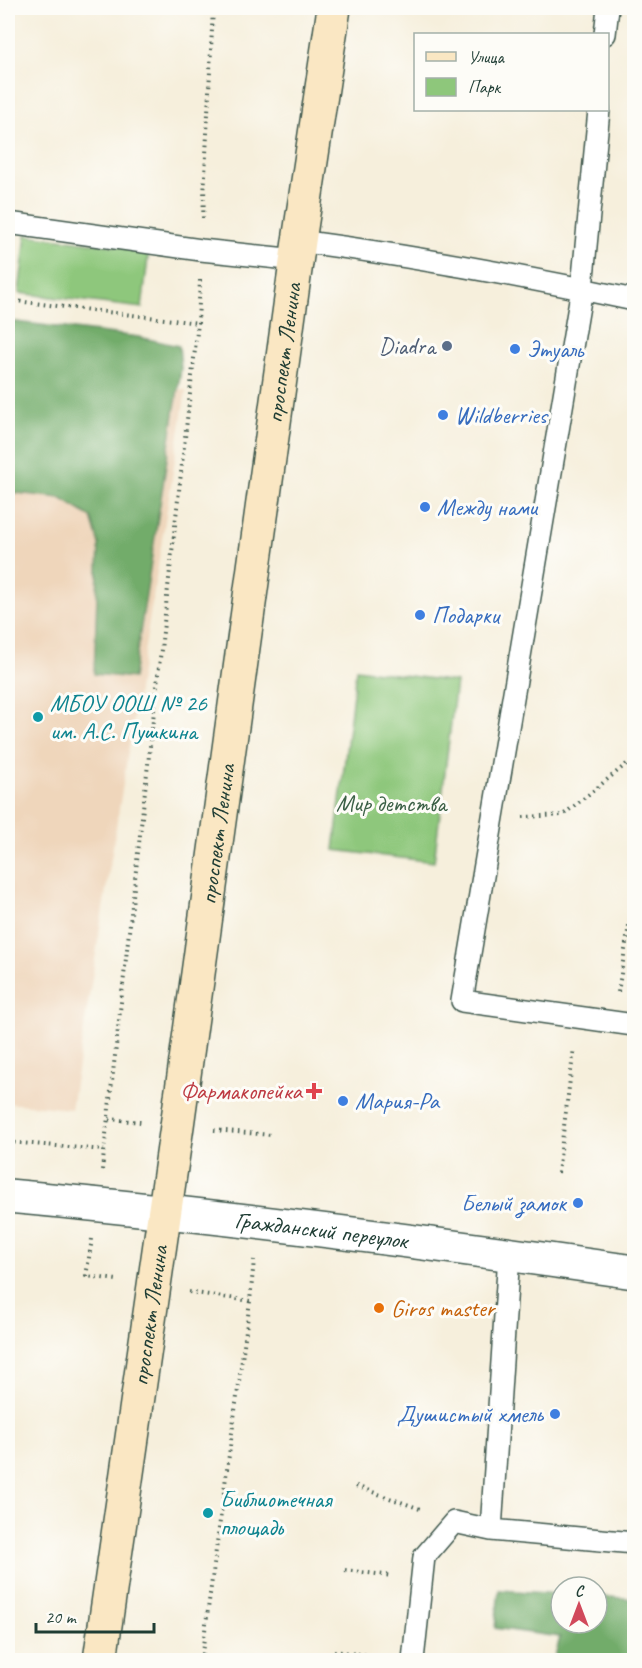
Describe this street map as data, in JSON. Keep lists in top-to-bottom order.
{
  "streets": {
    "main road": ["проспект Ленина"],
    "street": ["Гражданский переулок"]
  },
  "crossings": [
    ["проспект Ленина", "Гражданский переулок"]
  ],
  "parks": ["Мир детства"],
  "places": {
    "other": [
      "Diadra",
      "Этуаль",
      "Wildberries",
      "Между нами",
      "Подарки",
      "МБОУ ООШ № 26 им. А.С. Пушкина",
      "Мария-Ра",
      "Белый замок",
      "Giros master",
      "Душистый хмель",
      "Библиотечная площадь"
    ],
    "health": ["Фармакопейка"]
  },
  "legend": ["Улица", "Парк"],
  "scale_bar": "20 m",
  "north": "top"
}
